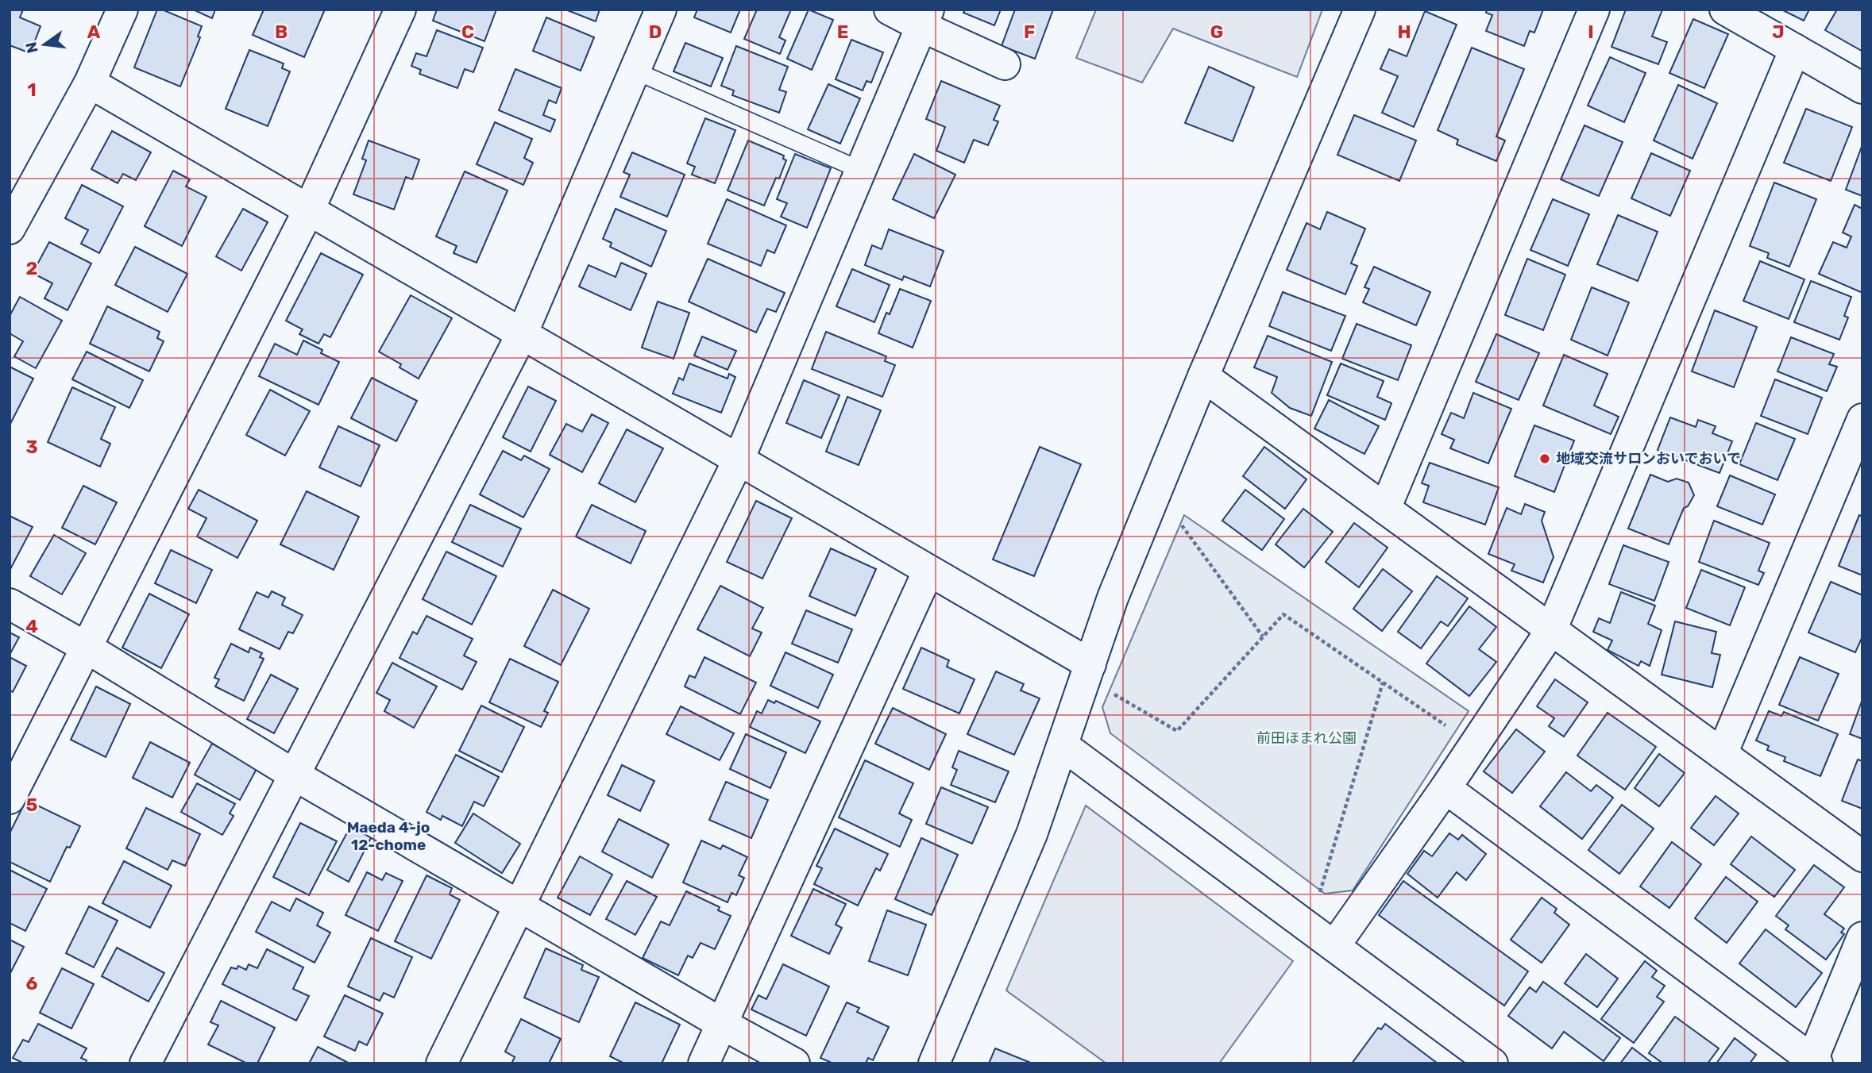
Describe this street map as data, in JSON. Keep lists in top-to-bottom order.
{
  "districts": ["Maeda 4-jo 12-chome"],
  "parks": ["前田ほまれ公園"],
  "places": ["地域交流サロンおいでおいで"],
  "north": "left",
  "grid": {
    "columns": [
      "A",
      "B",
      "C",
      "D",
      "E",
      "F",
      "G",
      "H",
      "I",
      "J"
    ],
    "rows": [
      "1",
      "2",
      "3",
      "4",
      "5",
      "6"
    ]
  }
}
